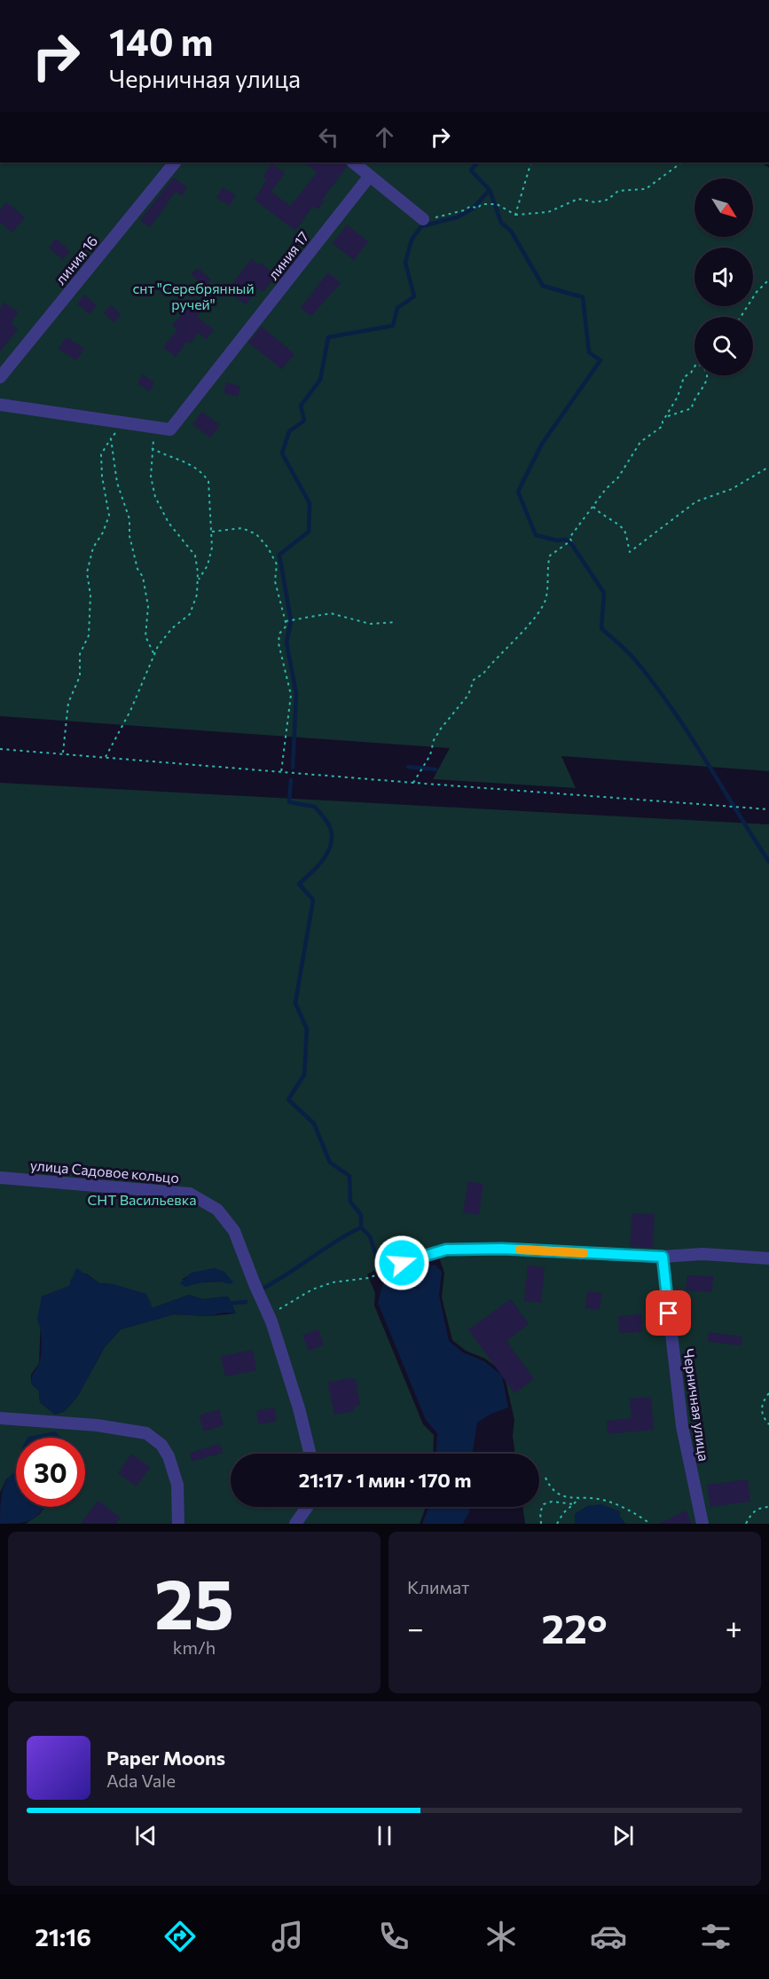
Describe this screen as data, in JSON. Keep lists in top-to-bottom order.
{
  "streets": {
    "street": [
      "линия 17",
      "линия 16",
      "улица Садовое кольцо",
      "Черничная улица"
    ]
  },
  "parks": ["снт \"Серебрянный ручей\"", "СНТ Васильевка"],
  "north": "bottom right",
  "page": {
    "turn": ["140 m", "Черничная улица"],
    "limit": "30",
    "trip": "21:17 · 1 мин · 170 m",
    "tile": [
      ["25", "km/h"],
      "Климат"
    ],
    "heat": ["−", "22°", "+"],
    "song": ["Paper Moons", "Ada Vale"],
    "tabs": "21:16"
  }
}
